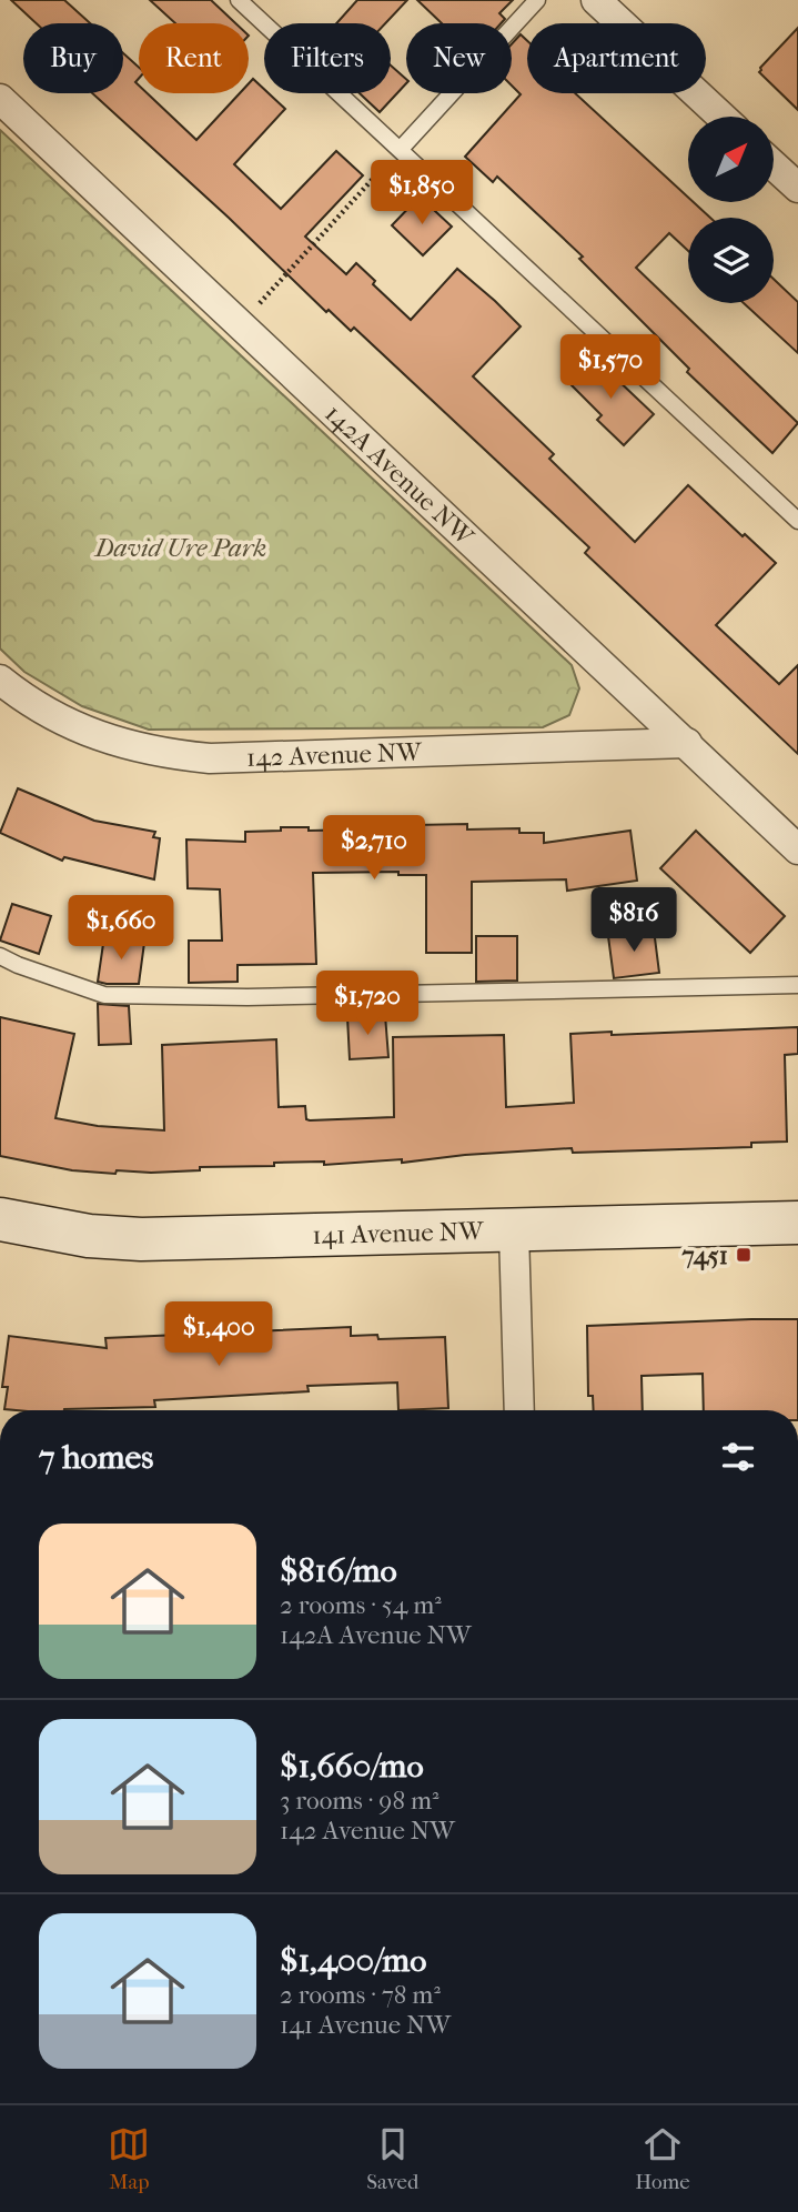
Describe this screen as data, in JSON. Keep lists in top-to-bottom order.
{
  "streets": {
    "street": ["142A Avenue NW", "142 Avenue NW", "141 Avenue NW"]
  },
  "crossings": [
    ["142A Avenue NW", "142 Avenue NW"]
  ],
  "parks": ["David Ure Park"],
  "places": {
    "transit": ["7451"]
  },
  "north": "top right",
  "page": {
    "chip": [
      "Buy",
      "Rent",
      "Filters",
      "New",
      "Apartment"
    ],
    "price": [
      "$1,850",
      "$1,570",
      "$2,710",
      "$816",
      "$1,660",
      "$1,720",
      "$1,400"
    ],
    "heading": "7 homes",
    "list": [
      {
        "name": "$816/mo",
        "note": "2 rooms · 54 m² · 142A Avenue NW"
      },
      {
        "name": "$1,660/mo",
        "note": "3 rooms · 98 m² · 142 Avenue NW"
      },
      {
        "name": "$1,400/mo",
        "note": "2 rooms · 78 m² · 141 Avenue NW"
      }
    ],
    "tabs": ["Map", "Saved", "Home"]
  }
}
